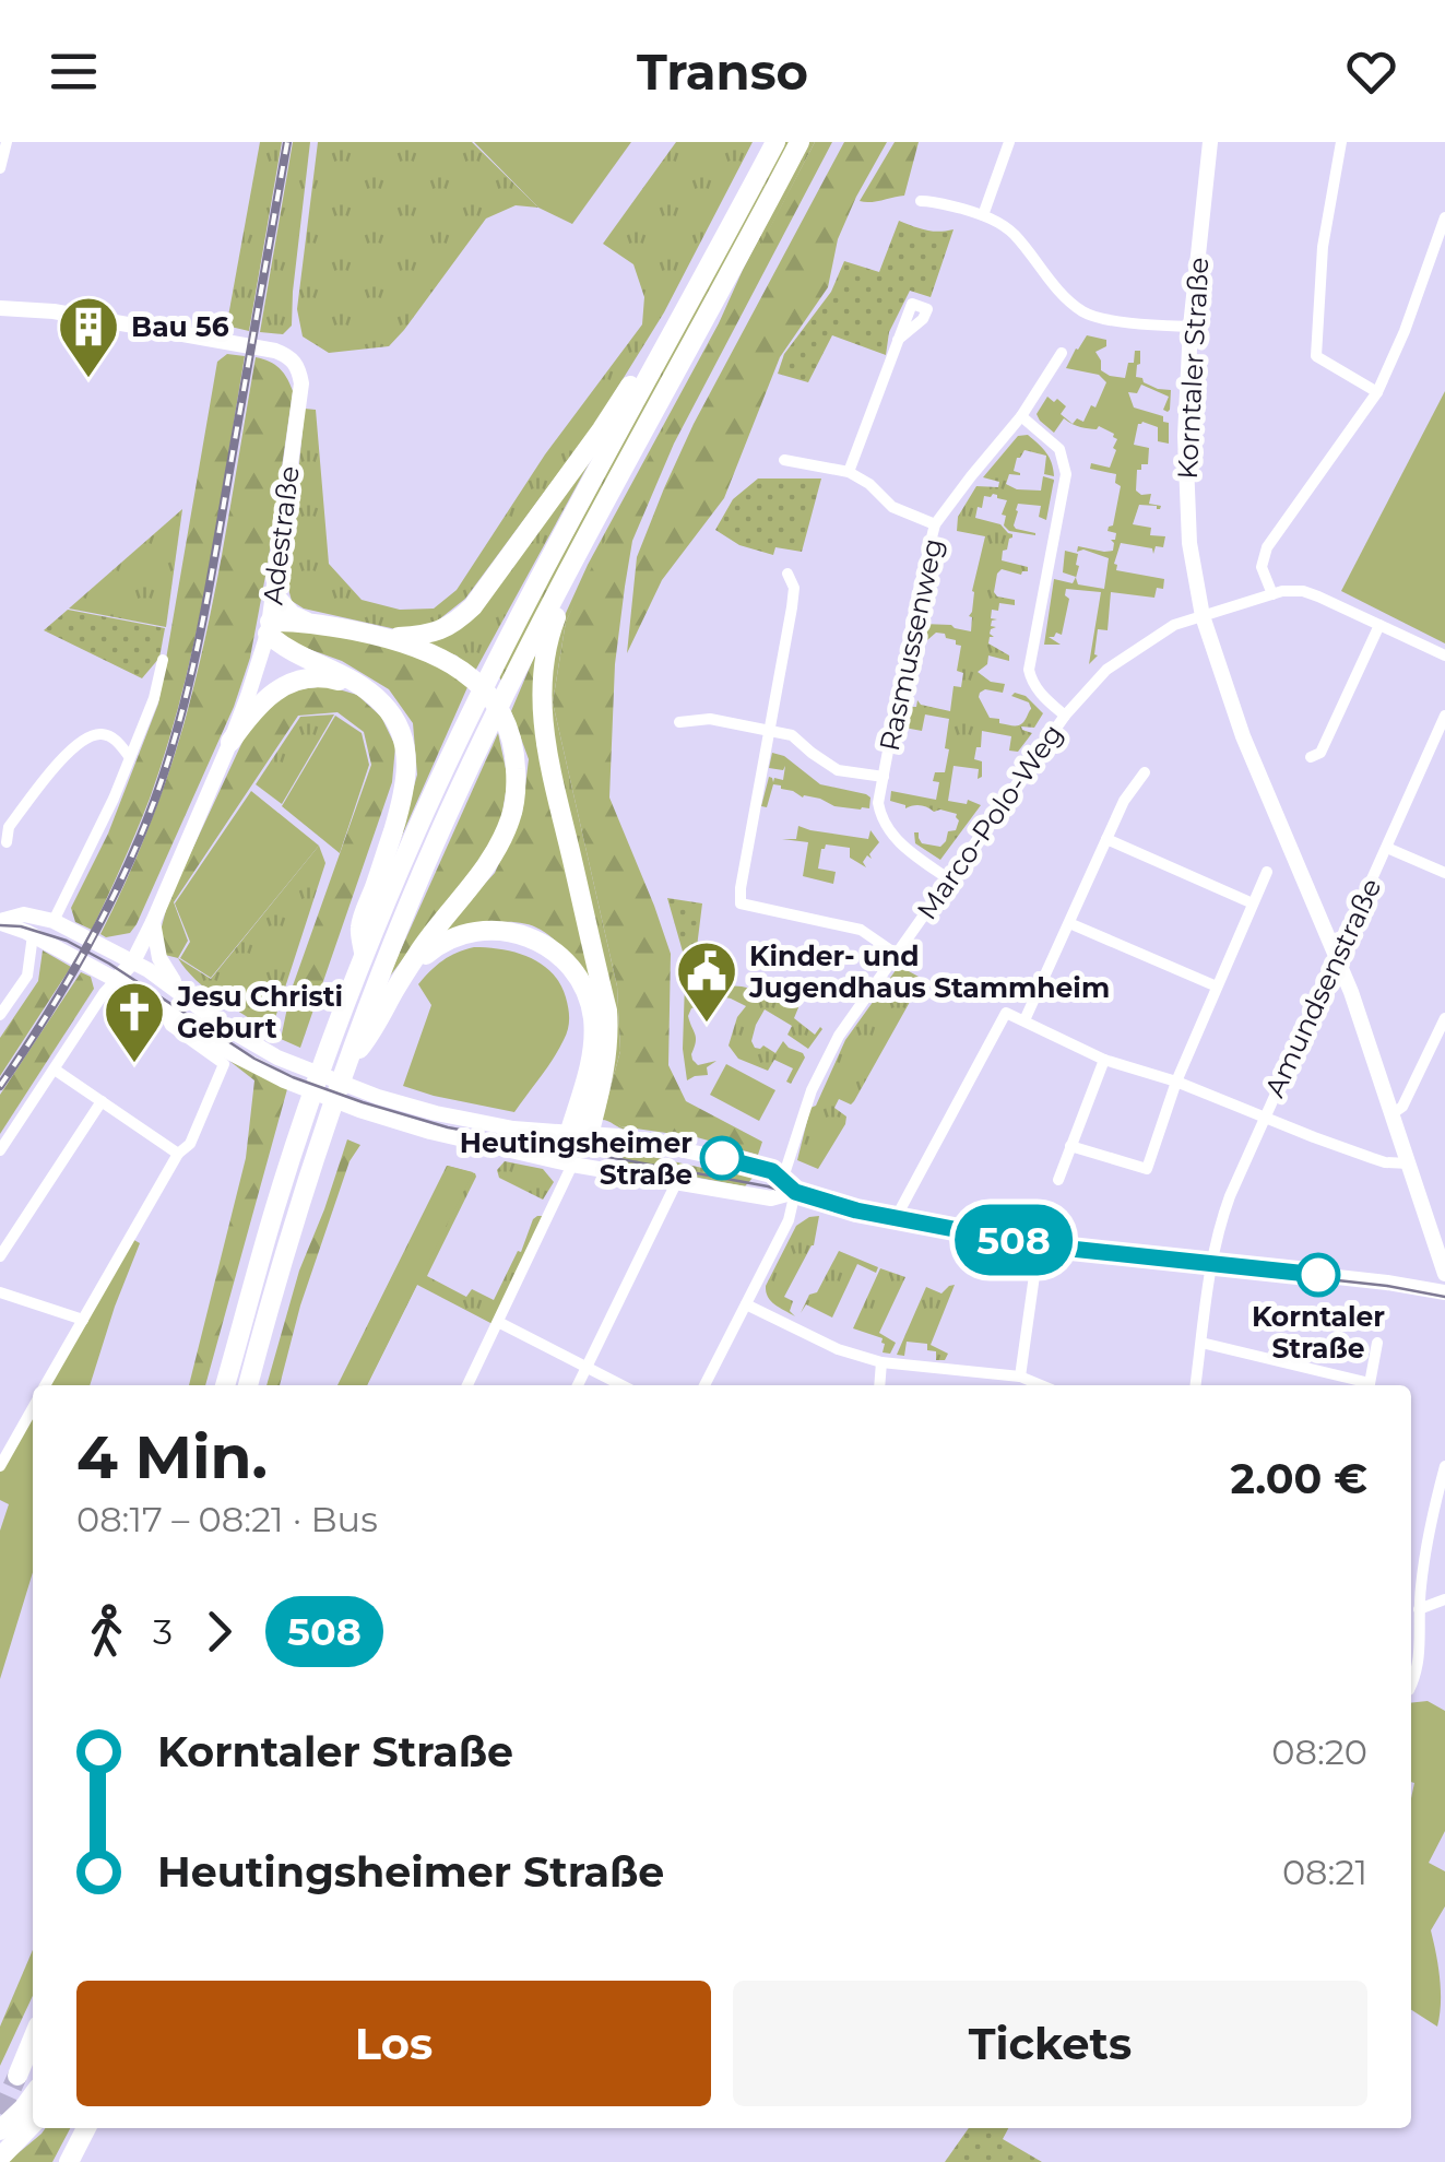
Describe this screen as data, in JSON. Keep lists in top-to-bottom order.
{
  "streets": {
    "main road": ["Korntaler Straße", "Adestraße"],
    "street": ["Rasmussenweg", "Marco-Polo-Weg", "Amundsenstraße"]
  },
  "crossings": [
    ["Korntaler Straße", "Marco-Polo-Weg"],
    ["Korntaler Straße", "Amundsenstraße"],
    ["Rasmussenweg", "Marco-Polo-Weg"]
  ],
  "places": {
    "building": ["Bau 56"],
    "public building": ["Kinder- und Jugendhaus Stammheim"],
    "church": ["Jesu Christi Geburt"],
    "other": ["Heutingsheimer Straße", "Korntaler Straße"]
  },
  "lines": ["bus line 508"],
  "page": {
    "header": "Transo",
    "on_map": "508",
    "heading": ["4 Min.", "08:17 – 08:21 · Bus", "2.00 €"],
    "legs": ["3", "508"],
    "list": [
      {
        "name": "Korntaler Straße",
        "value": "08:20"
      },
      {
        "name": "Heutingsheimer Straße",
        "value": "08:21"
      }
    ],
    "buttons": ["Los", "Tickets"]
  }
}
